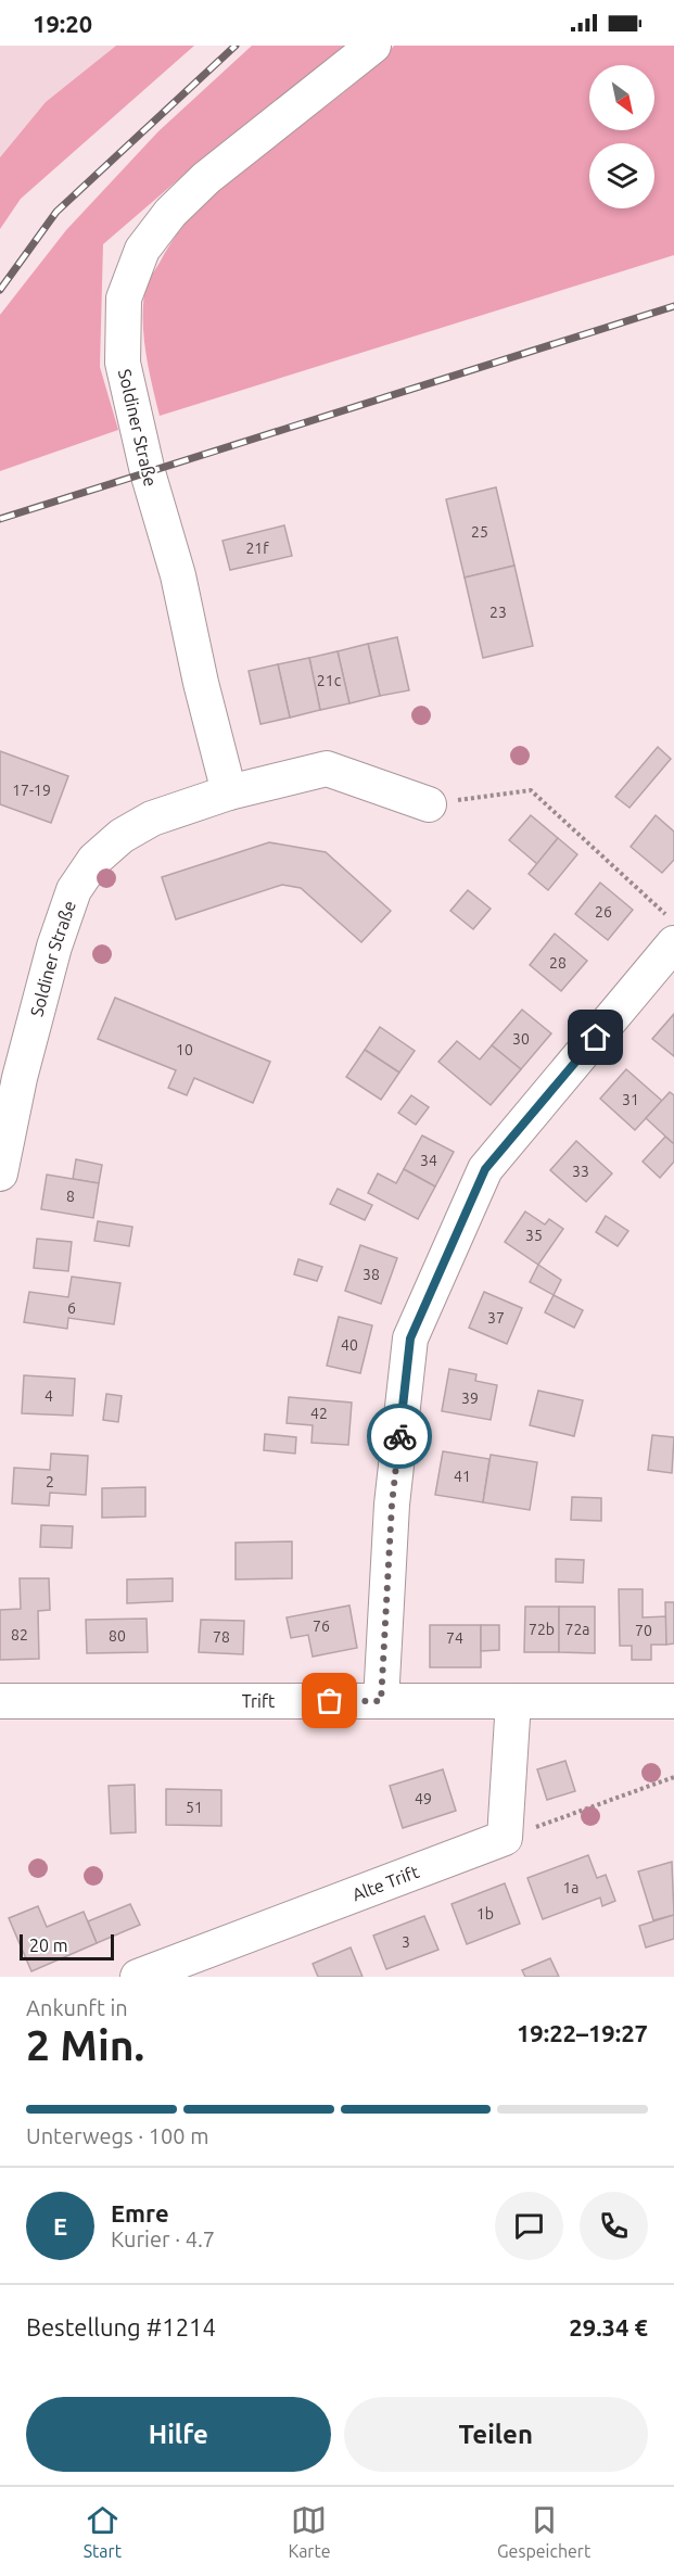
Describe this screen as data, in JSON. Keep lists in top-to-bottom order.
{
  "streets": {
    "street": ["Soldiner Straße", "Trift", "Alte Trift"]
  },
  "house_numbers": [
    "25",
    "21f",
    "23",
    "21c",
    "17-19",
    "26",
    "28",
    "30",
    "10",
    "31",
    "34",
    "33",
    "8",
    "35",
    "38",
    "6",
    "37",
    "40",
    "4",
    "39",
    "42",
    "41",
    "2",
    "76",
    "72b",
    "72a",
    "70",
    "82",
    "80",
    "78",
    "74",
    "49",
    "51",
    "1a",
    "1b",
    "3"
  ],
  "scale_bar": "20 m",
  "north": "bottom right",
  "page": {
    "status": "19:20",
    "scale": "20 m",
    "heading": ["2 Min.", "Ankunft in", "19:22–19:27"],
    "panel": [
      "Emre",
      "Kurier · 4.7",
      "Bestellung #1214",
      "29.34 €"
    ],
    "bar": "Unterwegs · 100 m",
    "round": "E",
    "buttons": ["Hilfe", "Teilen"],
    "tabs": ["Start", "Karte", "Gespeichert"]
  }
}
